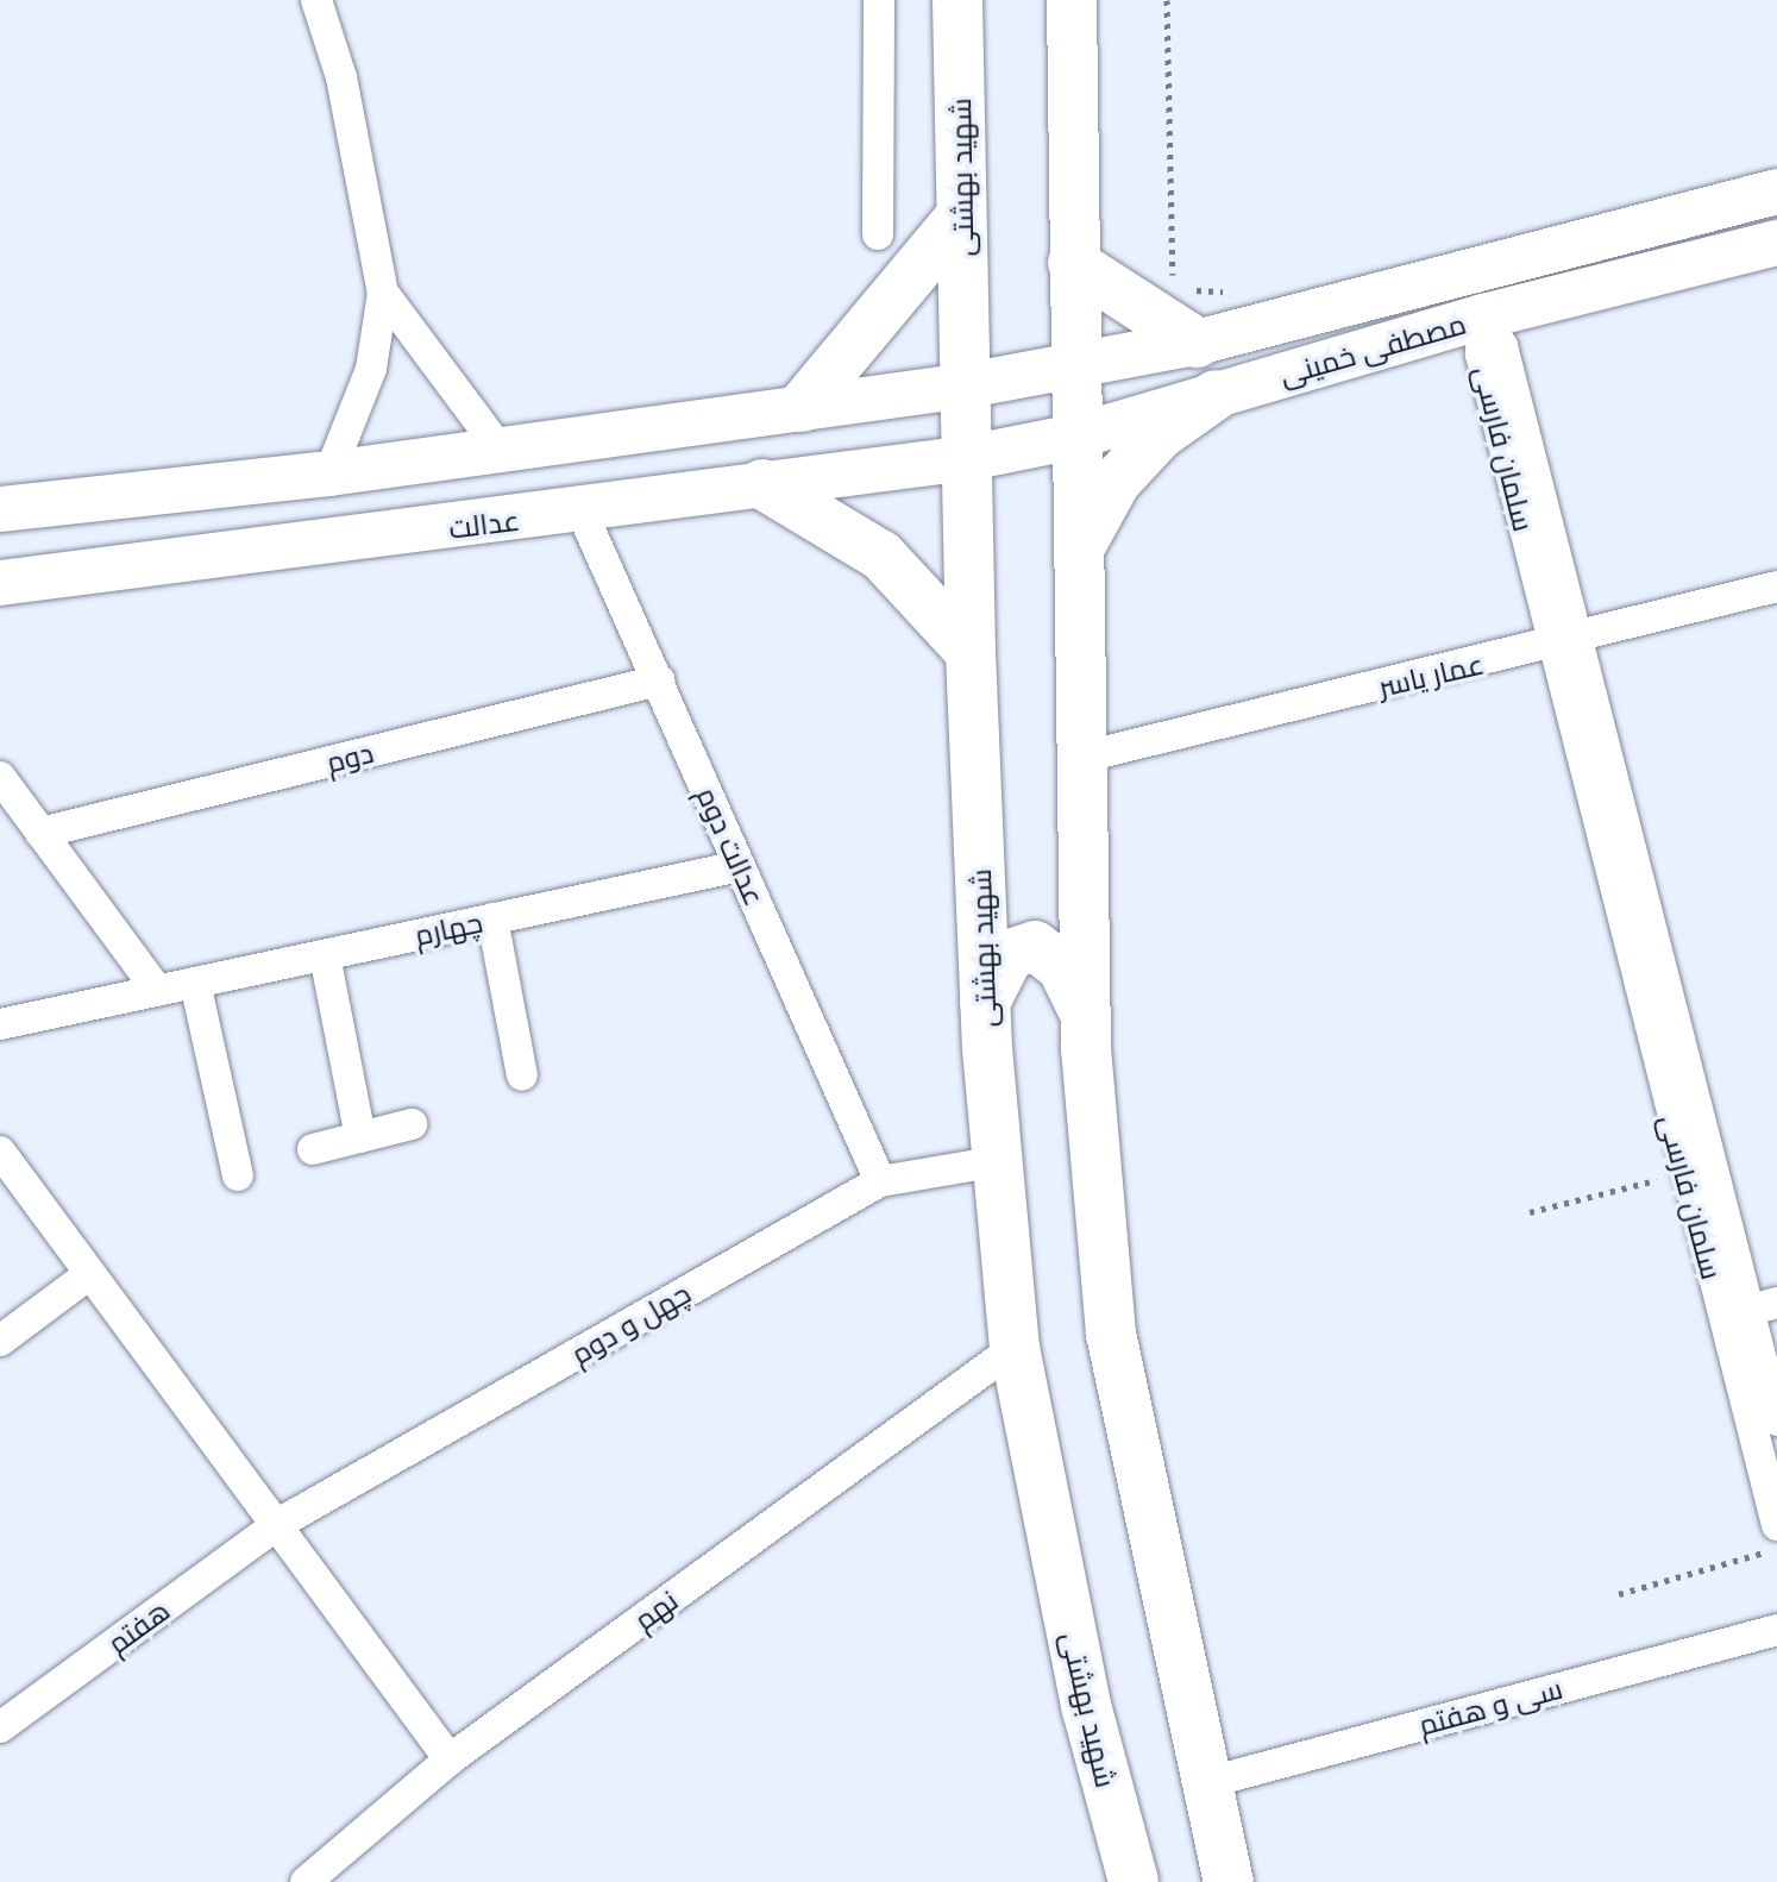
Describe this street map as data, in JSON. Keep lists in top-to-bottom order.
{
  "streets": {
    "main road": ["شهید بهشتی"],
    "street": [
      "مصطفی خمینی",
      "سلمان فارسی",
      "عدالت",
      "عمار یاسر",
      "دوم",
      "عدالت دوم",
      "چهارم",
      "چهل و دوم",
      "نهم",
      "هفتم",
      "سی و هفتم"
    ]
  },
  "crossings": [
    ["شهید بهشتی", "مصطفی خمینی"],
    ["شهید بهشتی", "عدالت"],
    ["شهید بهشتی", "چهل و دوم"],
    ["شهید بهشتی", "نهم"],
    ["مصطفی خمینی", "سلمان فارسی"],
    ["مصطفی خمینی", "عدالت"],
    ["سلمان فارسی", "عمار یاسر"],
    ["عدالت", "عدالت دوم"],
    ["دوم", "عدالت دوم"],
    ["عدالت دوم", "چهارم"],
    ["عدالت دوم", "چهل و دوم"],
    ["چهل و دوم", "هفتم"]
  ]
}
